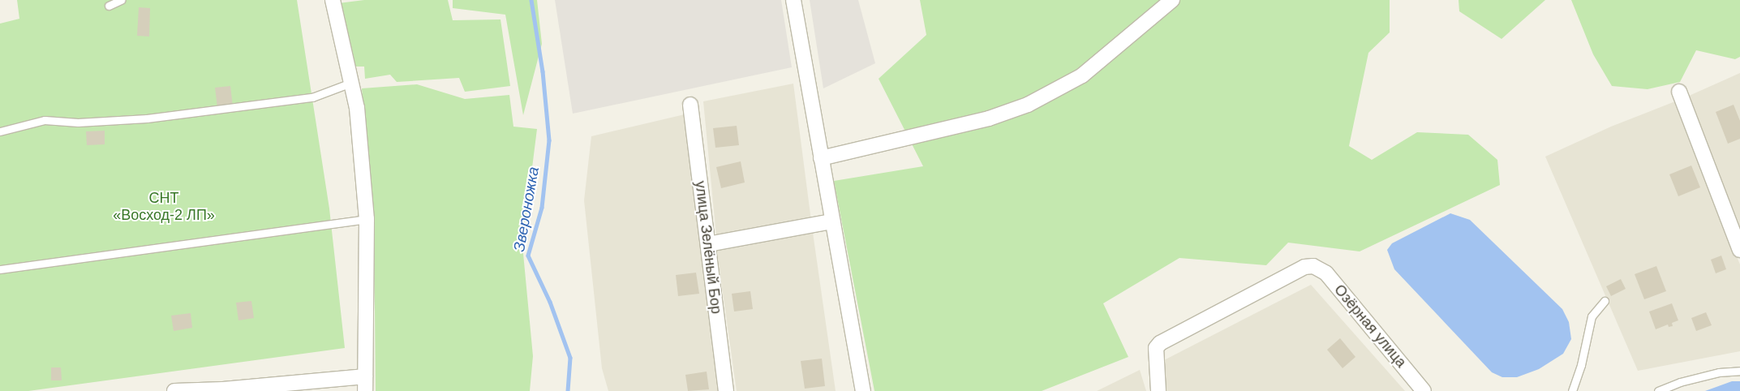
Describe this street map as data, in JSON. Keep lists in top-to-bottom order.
{
  "streets": {
    "street": ["улица Зелёный Бор", "Озёрная улица"]
  },
  "water": ["Звероножка"],
  "parks": ["СНТ «Восход-2 ЛП»"]
}
